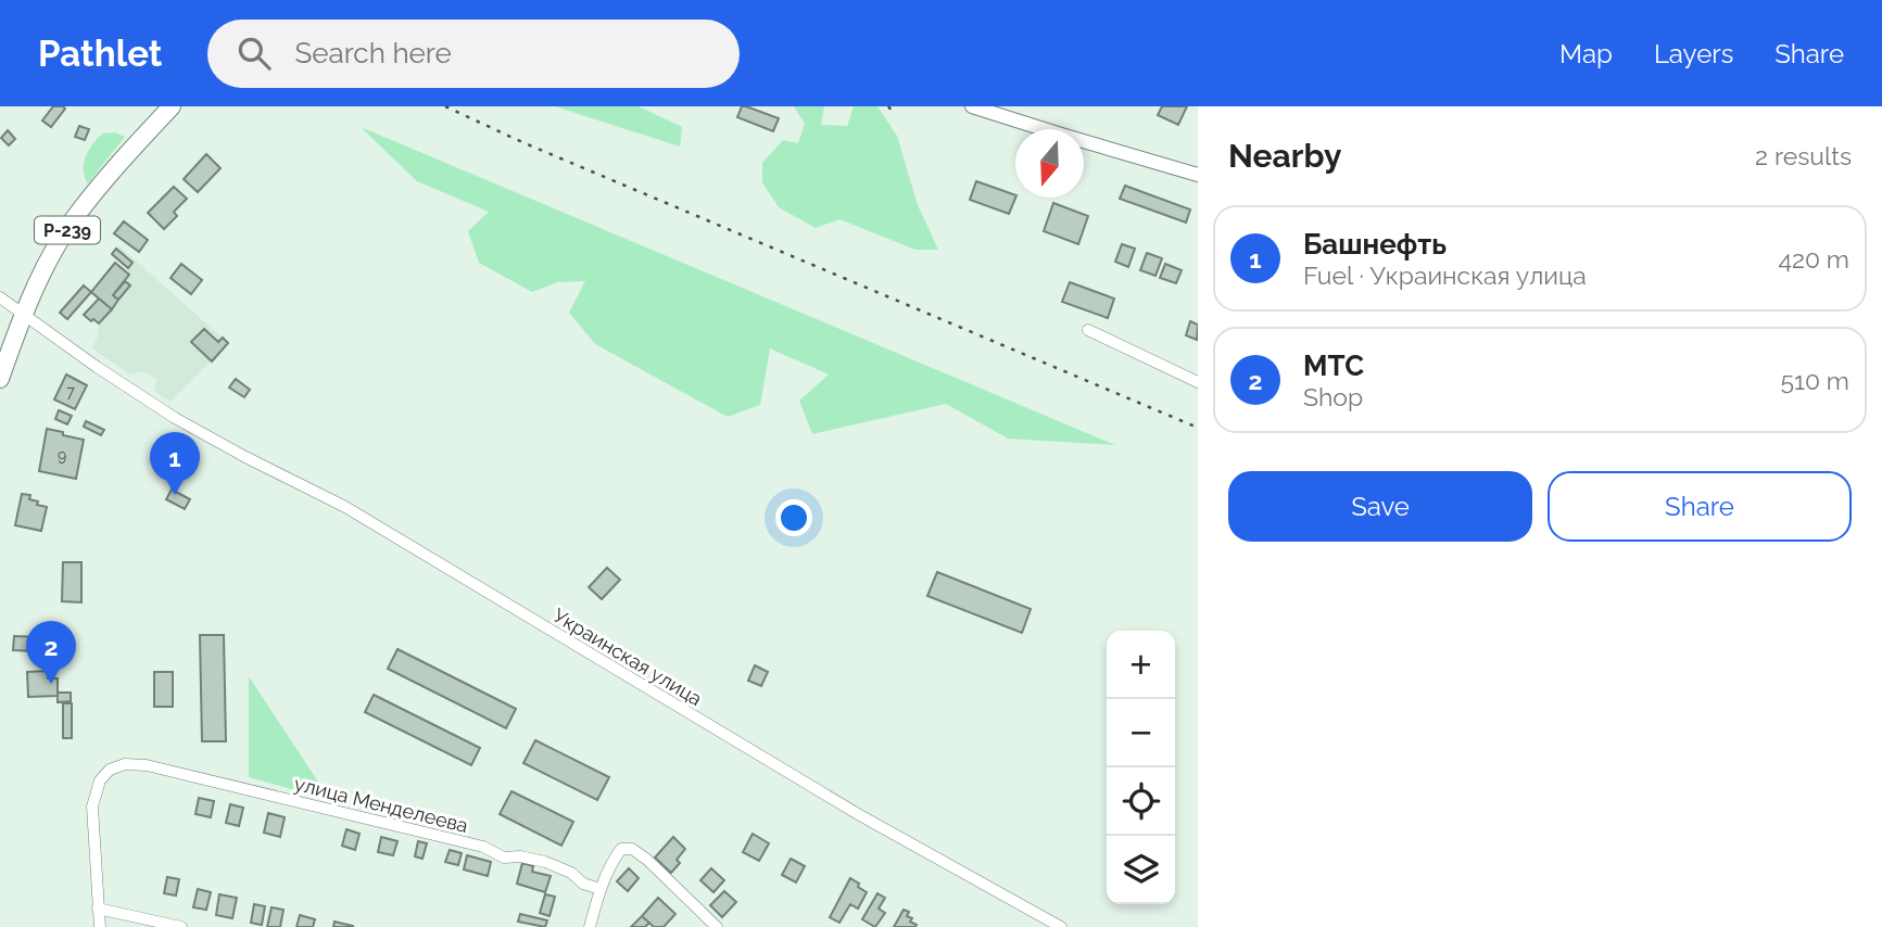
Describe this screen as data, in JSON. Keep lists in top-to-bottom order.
{
  "streets": {
    "highway": ["Р-239"],
    "street": ["Украинская улица", "улица Менделеева"]
  },
  "crossings": [
    ["Р-239", "Украинская улица"]
  ],
  "house_numbers": ["7", "9"],
  "north": "bottom",
  "page": {
    "header": "Pathlet",
    "search": "Search here",
    "nav": ["Map", "Layers", "Share"],
    "heading": ["Nearby", "2 results"],
    "list": [
      {
        "mark": "1",
        "name": "Башнефть",
        "note": "Fuel · Украинская улица",
        "value": "420 m"
      },
      {
        "mark": "2",
        "name": "МТС",
        "note": "Shop",
        "value": "510 m"
      }
    ],
    "pins": ["1", "2"],
    "buttons": ["Save", "Share"],
    "map_buttons": ["+", "−"]
  }
}
